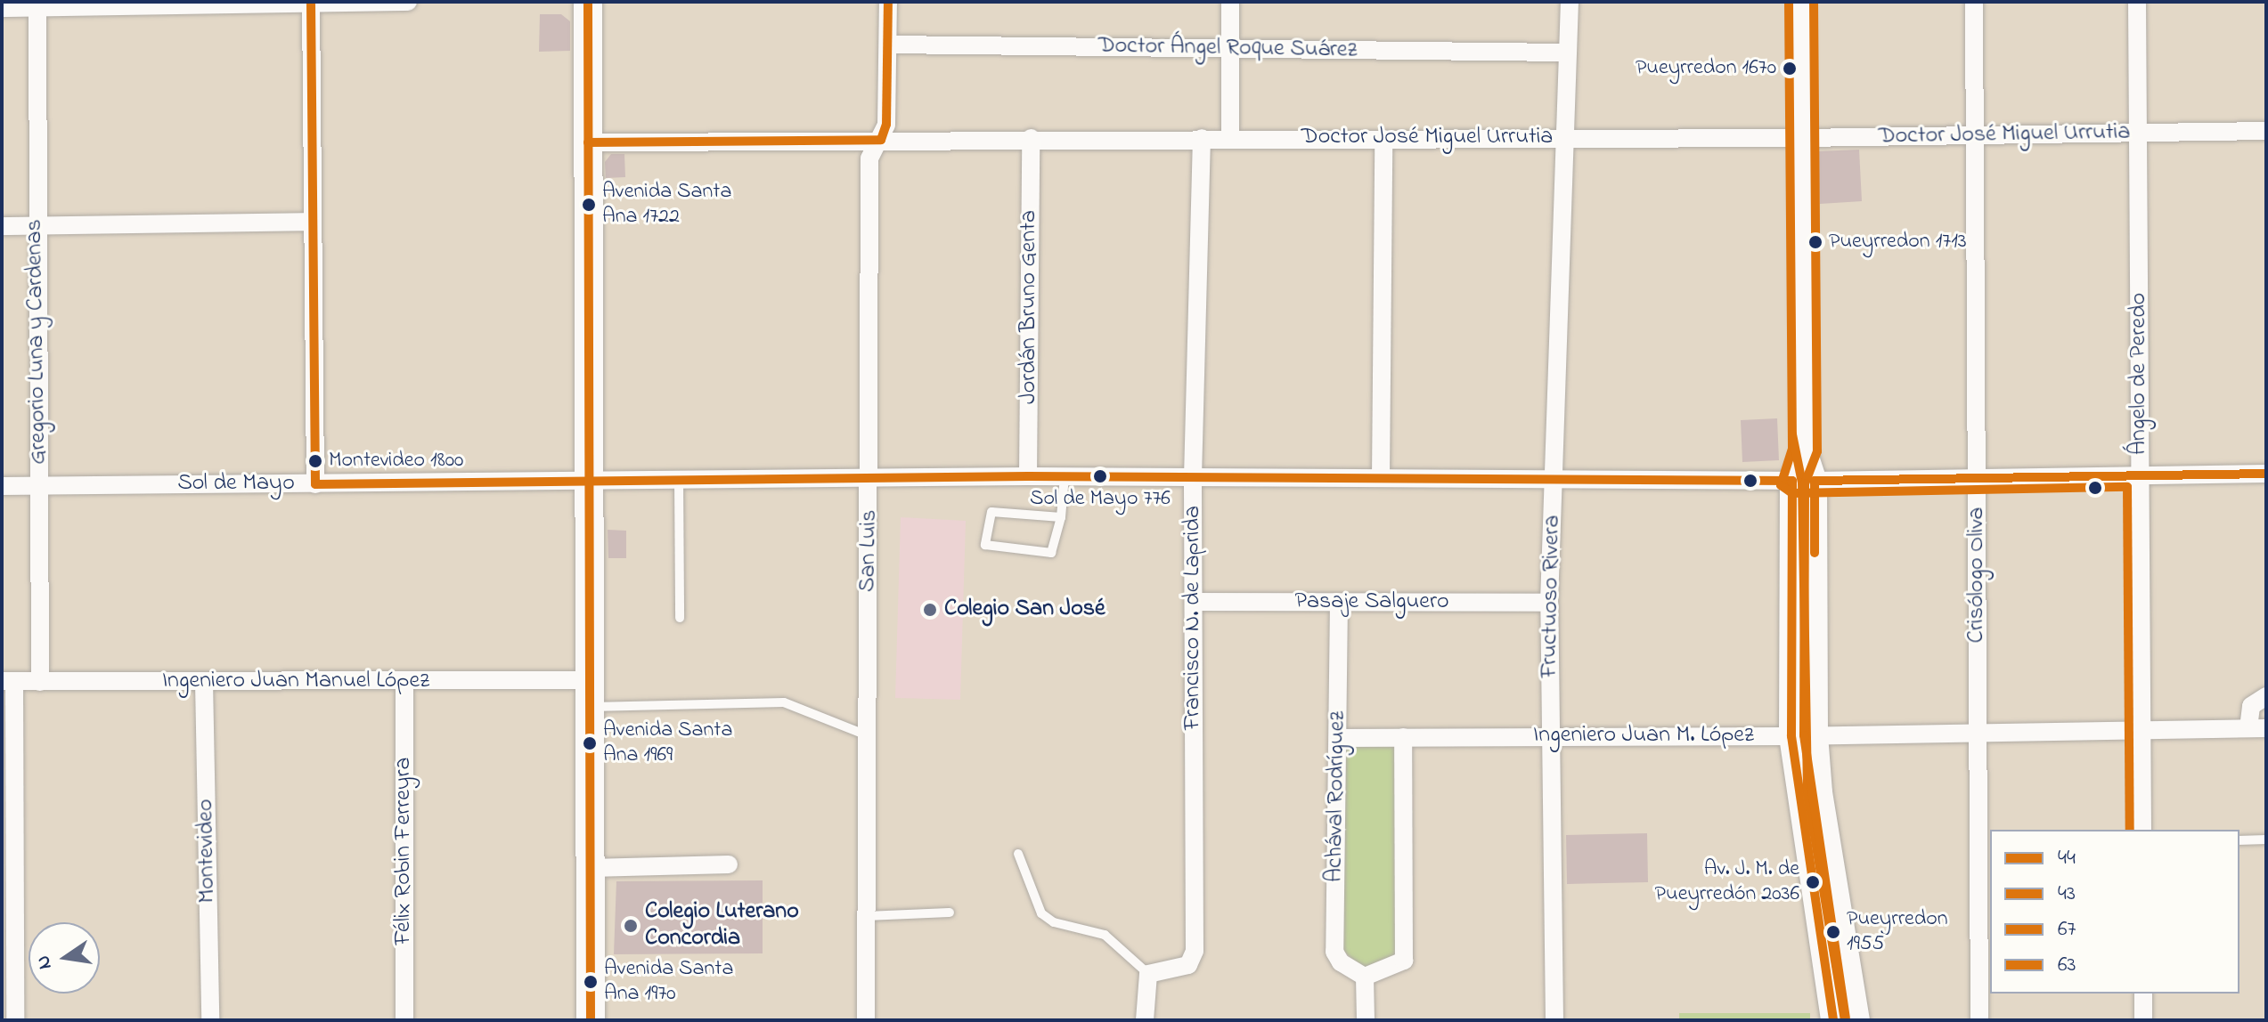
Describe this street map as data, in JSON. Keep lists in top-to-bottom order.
{
  "streets": {
    "street": [
      "Doctor Ángel Roque Suárez",
      "Doctor José Miguel Urrutia",
      "Jordán Bruno Genta",
      "Gregorio Luna y Cardenas",
      "Ángelo de Peredo",
      "Sol de Mayo",
      "San Luis",
      "Crisólogo Oliva",
      "Fructuoso Rivera",
      "Pasaje Salguero",
      "Francisco N. de Laprida",
      "Ingeniero Juan Manuel López",
      "Ingeniero Juan M. López",
      "Achával Rodríguez",
      "Montevideo",
      "Félix Robin Ferreyra"
    ]
  },
  "crossings": [
    ["Doctor Ángel Roque Suárez", "San Luis"],
    ["Doctor Ángel Roque Suárez", "Fructuoso Rivera"],
    ["Doctor José Miguel Urrutia", "Jordán Bruno Genta"],
    ["Doctor José Miguel Urrutia", "Ángelo de Peredo"],
    ["Doctor José Miguel Urrutia", "San Luis"],
    ["Doctor José Miguel Urrutia", "Crisólogo Oliva"],
    ["Doctor José Miguel Urrutia", "Fructuoso Rivera"],
    ["Doctor José Miguel Urrutia", "Francisco N. de Laprida"],
    ["Jordán Bruno Genta", "Sol de Mayo"],
    ["Gregorio Luna y Cardenas", "Sol de Mayo"],
    ["Gregorio Luna y Cardenas", "Ingeniero Juan Manuel López"],
    ["Ángelo de Peredo", "Sol de Mayo"],
    ["Ángelo de Peredo", "Ingeniero Juan M. López"],
    ["Sol de Mayo", "San Luis"],
    ["Sol de Mayo", "Crisólogo Oliva"],
    ["Sol de Mayo", "Fructuoso Rivera"],
    ["Sol de Mayo", "Francisco N. de Laprida"],
    ["San Luis", "Ingeniero Juan Manuel López"],
    ["Crisólogo Oliva", "Ingeniero Juan M. López"],
    ["Fructuoso Rivera", "Pasaje Salguero"],
    ["Fructuoso Rivera", "Ingeniero Juan M. López"],
    ["Pasaje Salguero", "Francisco N. de Laprida"],
    ["Pasaje Salguero", "Achával Rodríguez"],
    ["Ingeniero Juan Manuel López", "Montevideo"],
    ["Ingeniero Juan Manuel López", "Félix Robin Ferreyra"],
    ["Ingeniero Juan M. López", "Achával Rodríguez"]
  ],
  "places": [
    "Pueyrredon 1670",
    "Avenida Santa Ana 1722",
    "Pueyrredon 1713",
    "Montevideo 1800",
    "Sol de Mayo 776",
    "Colegio San José",
    "Avenida Santa Ana 1969",
    "Av. J. M. de Pueyrredón 2036",
    "Colegio Luterano Concordia",
    "Pueyrredon 1955",
    "Avenida Santa Ana 1970"
  ],
  "lines": [
    "transit line 44",
    "transit line 43",
    "transit line 67",
    "transit line 63"
  ],
  "legend": [
    "44",
    "43",
    "67",
    "63"
  ],
  "north": "left"
}
